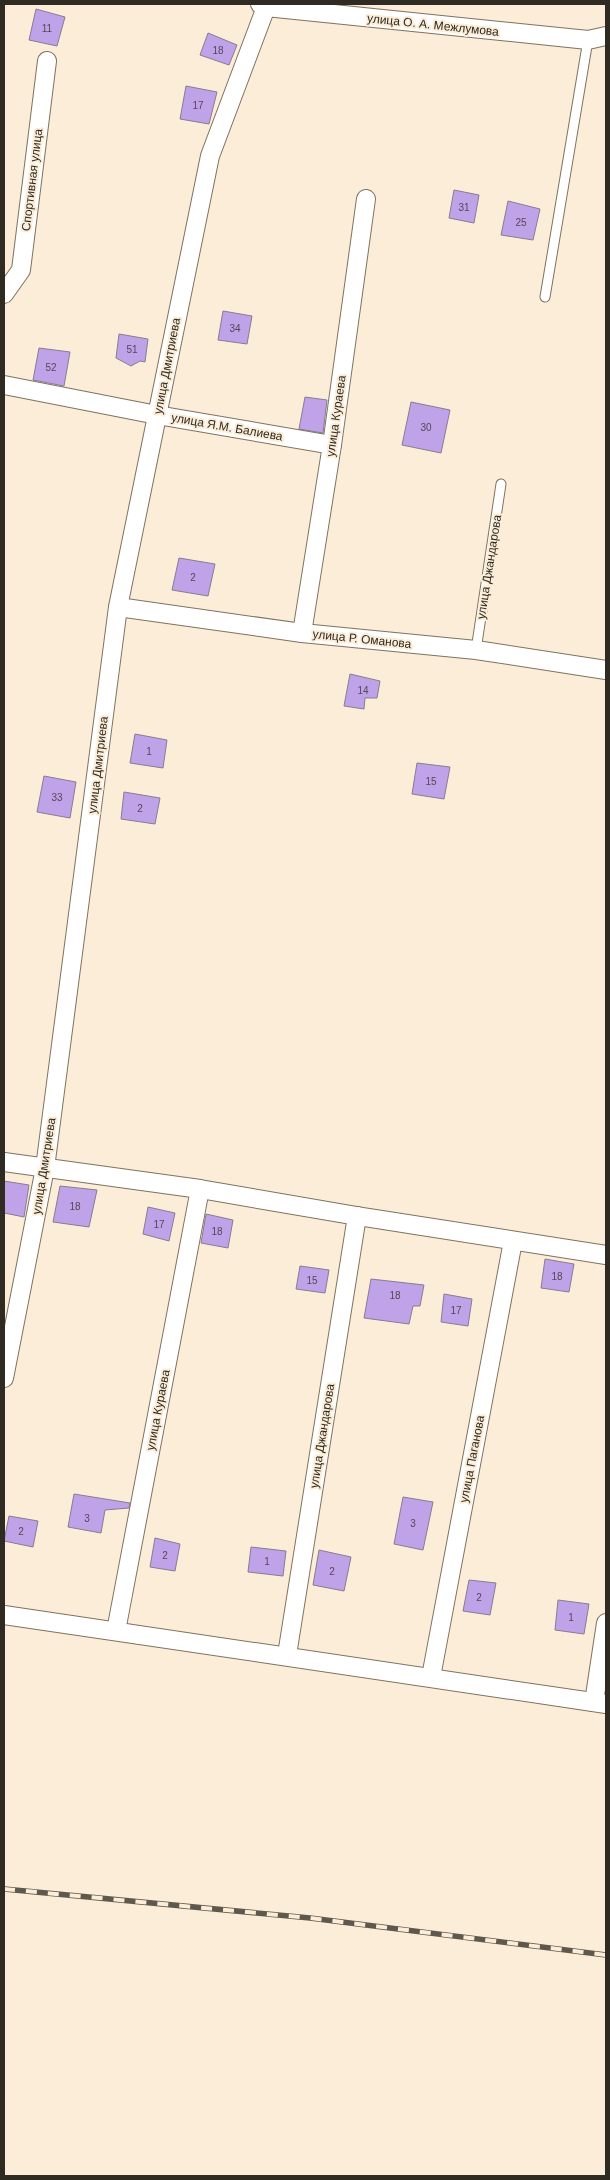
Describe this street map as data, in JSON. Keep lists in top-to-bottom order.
{
  "streets": {
    "street": [
      "улица О. А. Межлумова",
      "Спортивная улица",
      "улица Дмитриева",
      "улица Кураева",
      "улица Я.М. Балиева",
      "улица Джандарова",
      "улица Р. Оманова",
      "улица Паганова"
    ]
  },
  "crossings": [
    ["улица О. А. Межлумова", "улица Дмитриева"],
    ["улица Дмитриева", "улица Я.М. Балиева"],
    ["улица Дмитриева", "улица Р. Оманова"],
    ["улица Кураева", "улица Я.М. Балиева"],
    ["улица Кураева", "улица Р. Оманова"],
    ["улица Джандарова", "улица Р. Оманова"]
  ],
  "house_numbers": [
    "11",
    "18",
    "17",
    "31",
    "25",
    "34",
    "51",
    "52",
    "30",
    "2",
    "14",
    "1",
    "15",
    "33",
    "2",
    "18",
    "17",
    "18",
    "18",
    "15",
    "18",
    "17",
    "3",
    "3",
    "2",
    "2",
    "1",
    "2",
    "2",
    "1"
  ]
}
